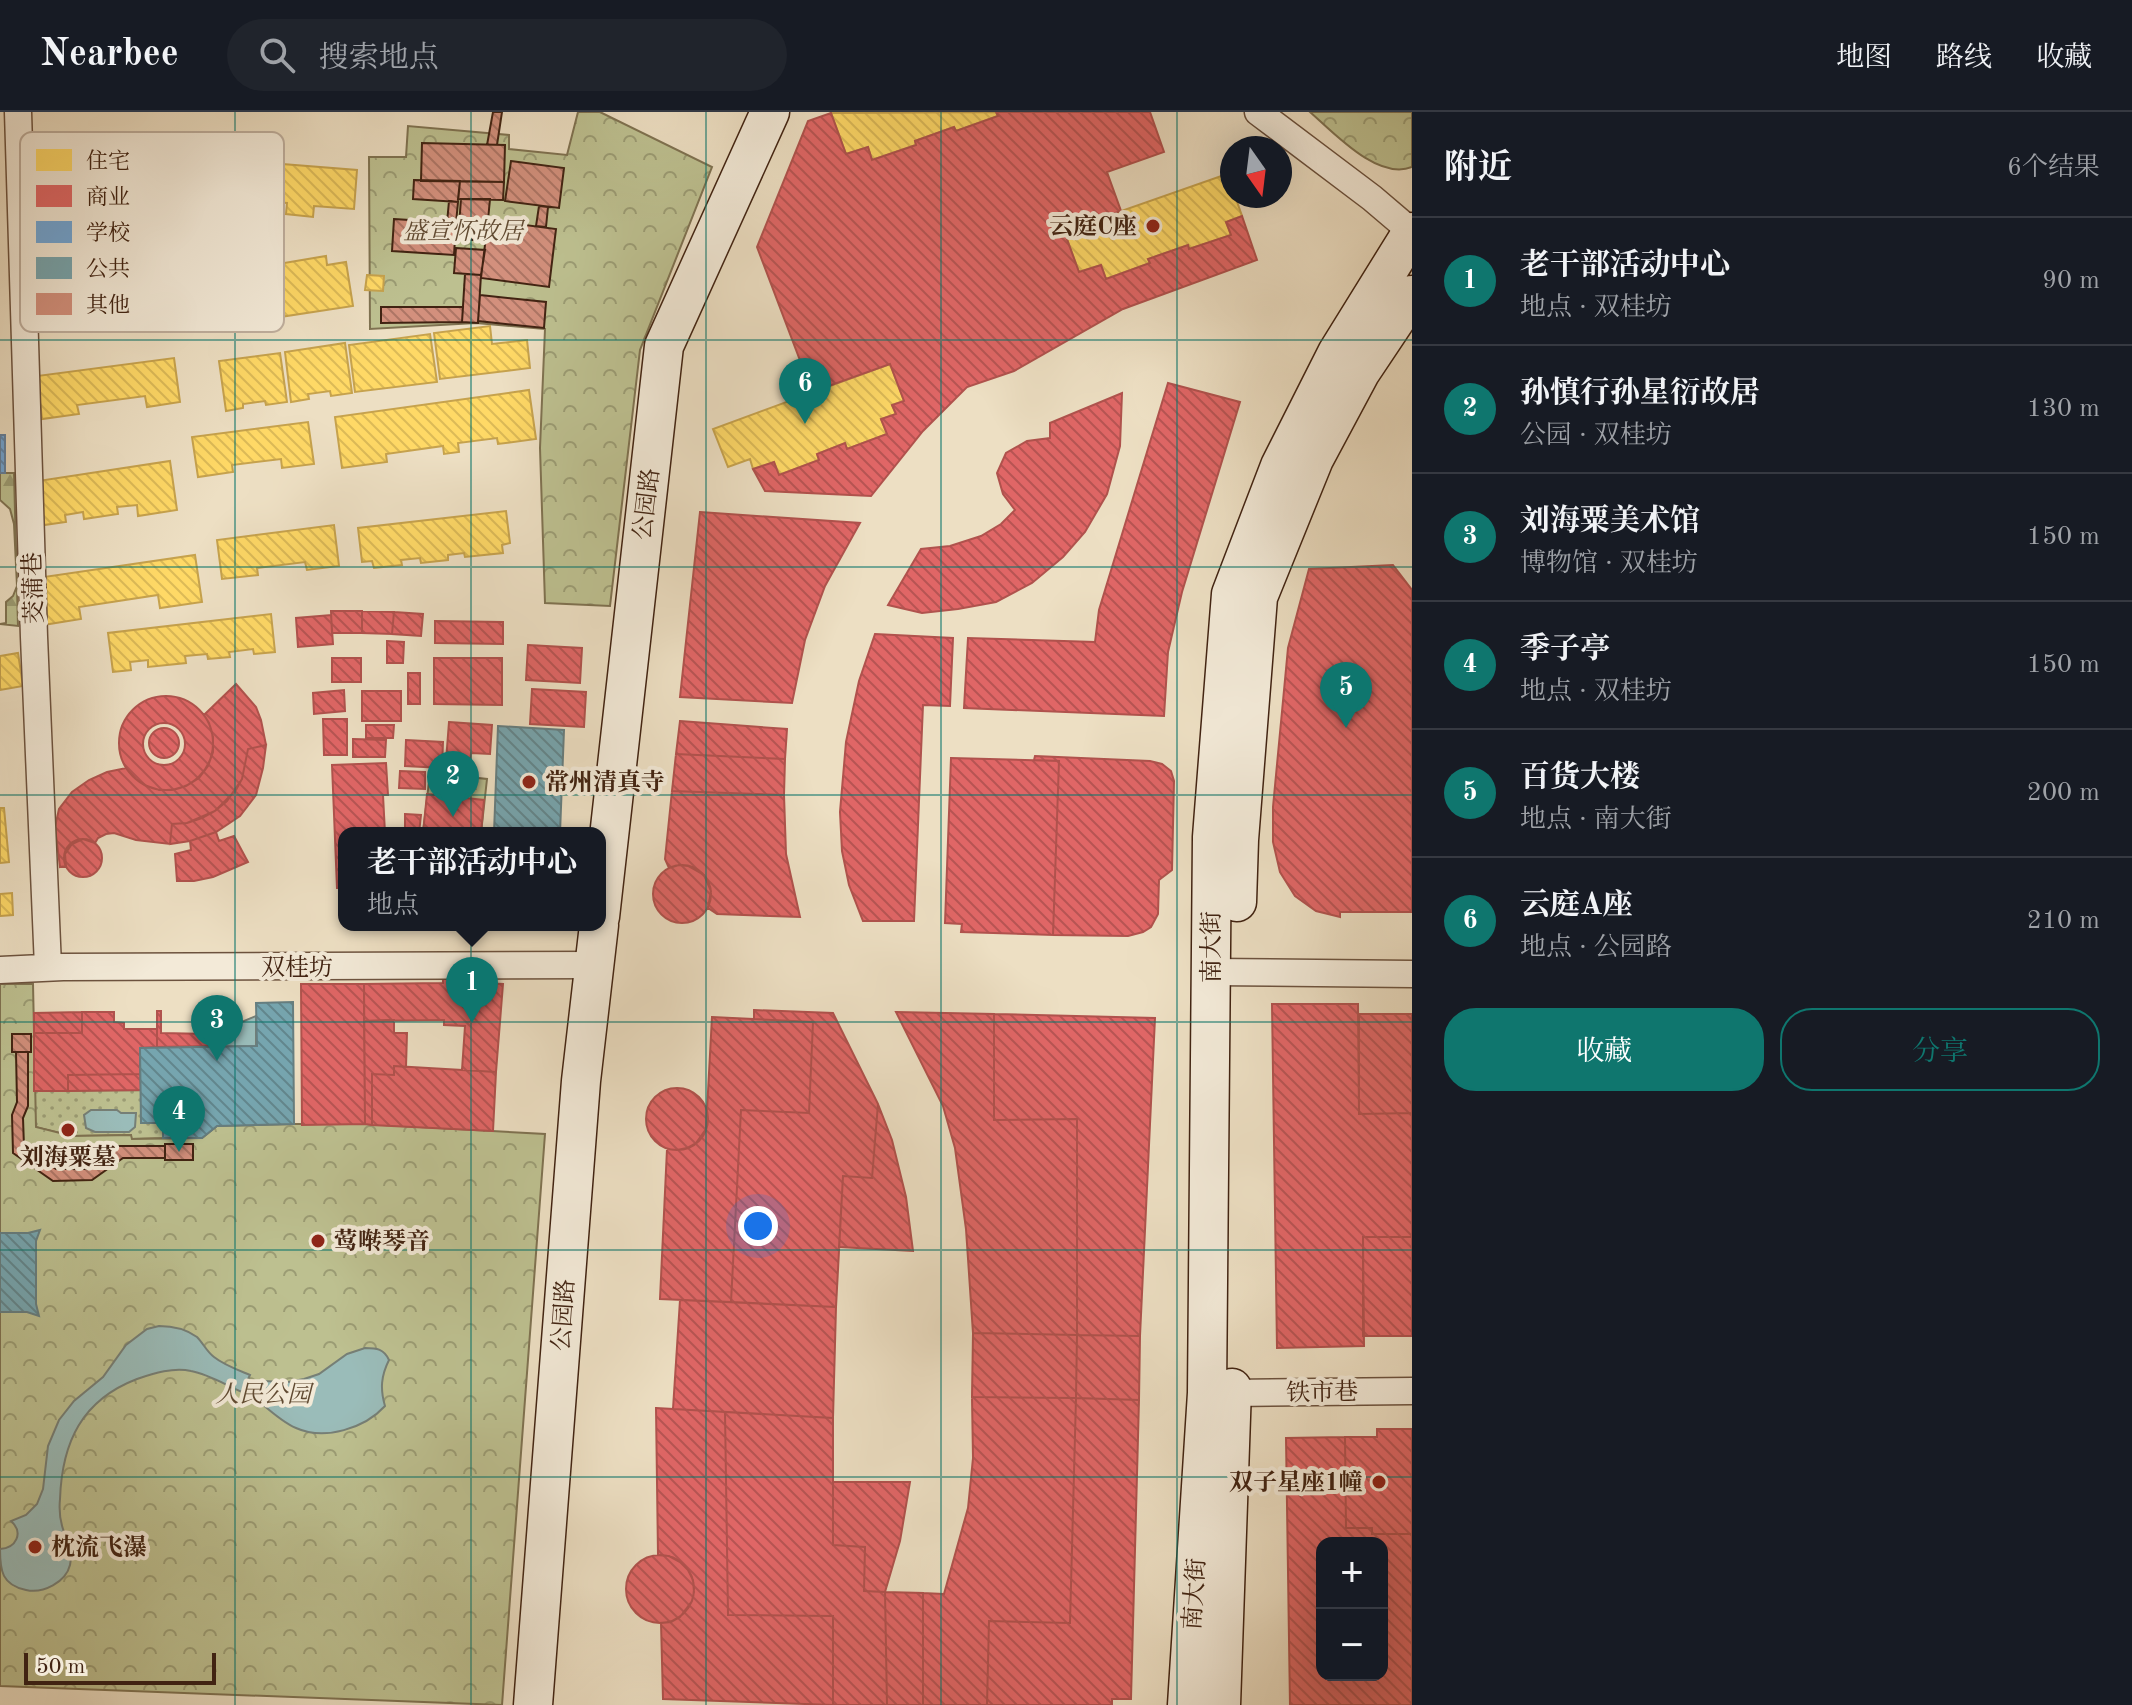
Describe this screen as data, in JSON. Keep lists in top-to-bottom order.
{
  "streets": {
    "main road": ["公园路", "南大街"],
    "street": ["茭蒲巷", "双桂坊", "铁市巷"]
  },
  "crossings": [
    ["公园路", "双桂坊"],
    ["茭蒲巷", "双桂坊"],
    ["南大街", "铁市巷"]
  ],
  "parks": ["盛宣怀故居", "人民公园"],
  "places": [
    "云庭C座",
    "常州清真寺",
    "刘海粟墓",
    "莺啭琴音",
    "双子星座1幢",
    "枕流飞瀑"
  ],
  "legend": [
    "住宅",
    "商业",
    "学校",
    "公共",
    "其他"
  ],
  "scale_bar": "50 m",
  "north": "bottom",
  "page": {
    "header": "Nearbee",
    "search": "搜索地点",
    "nav": ["地图", "路线", "收藏"],
    "heading": ["附近", "6个结果"],
    "list": [
      {
        "mark": "1",
        "name": "老干部活动中心",
        "note": "地点 · 双桂坊",
        "value": "90 m"
      },
      {
        "mark": "2",
        "name": "孙慎行孙星衍故居",
        "note": "公园 · 双桂坊",
        "value": "130 m"
      },
      {
        "mark": "3",
        "name": "刘海粟美术馆",
        "note": "博物馆 · 双桂坊",
        "value": "150 m"
      },
      {
        "mark": "4",
        "name": "季子亭",
        "note": "地点 · 双桂坊",
        "value": "150 m"
      },
      {
        "mark": "5",
        "name": "百货大楼",
        "note": "地点 · 南大街",
        "value": "200 m"
      },
      {
        "mark": "6",
        "name": "云庭A座",
        "note": "地点 · 公园路",
        "value": "210 m"
      }
    ],
    "pins": [
      "6",
      "5",
      "2",
      "1",
      "3",
      "4"
    ],
    "popup": ["老干部活动中心", "地点"],
    "buttons": ["收藏", "分享"],
    "map_buttons": ["+", "−"],
    "scale": "50 m"
  }
}
